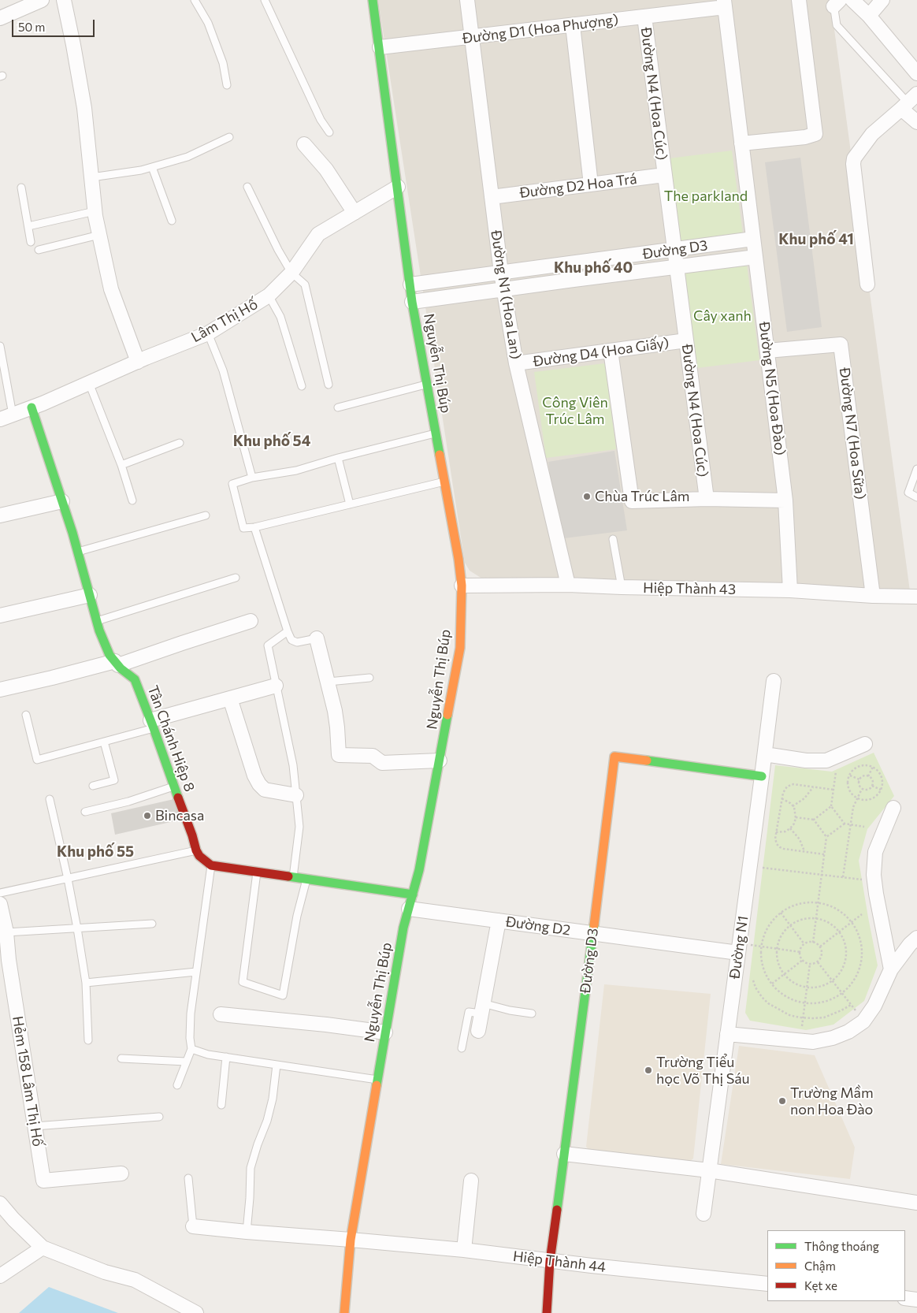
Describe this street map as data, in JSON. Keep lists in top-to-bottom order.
{
  "streets": {
    "street": [
      "Đường D1 (Hoa Phượng)",
      "Đường N4 (Hoa Cúc)",
      "Đường D2 Hoa Trá",
      "Đường D3",
      "Đường N1 (Hoa Lan)",
      "Lâm Thị Hố",
      "Đường D4 (Hoa Giấy)",
      "Nguyễn Thị Búp",
      "Đường N5 (Hoa Đào)",
      "Đường N7 (Hoa Sữa)",
      "Hiệp Thành 43",
      "Tân Chánh Hiệp 8",
      "Đường D2",
      "Đường N1",
      "Hẻm 158 Lâm Thị Hố",
      "Hiệp Thành 44"
    ]
  },
  "crossings": [
    ["Đường D1 (Hoa Phượng)", "Đường N4 (Hoa Cúc)"],
    ["Đường D1 (Hoa Phượng)", "Đường N1 (Hoa Lan)"],
    ["Đường D1 (Hoa Phượng)", "Nguyễn Thị Búp"],
    ["Đường D1 (Hoa Phượng)", "Đường N5 (Hoa Đào)"],
    ["Đường N4 (Hoa Cúc)", "Đường D2 Hoa Trá"],
    ["Đường N4 (Hoa Cúc)", "Đường D3"],
    ["Đường N4 (Hoa Cúc)", "Đường D4 (Hoa Giấy)"],
    ["Đường D2 Hoa Trá", "Đường N1 (Hoa Lan)"],
    ["Đường D3", "Đường N1 (Hoa Lan)"],
    ["Đường D3", "Nguyễn Thị Búp"],
    ["Đường D3", "Đường N5 (Hoa Đào)"],
    ["Đường D3", "Đường D2"],
    ["Đường D3", "Đường N1"],
    ["Đường D3", "Hiệp Thành 44"],
    ["Đường N1 (Hoa Lan)", "Đường D4 (Hoa Giấy)"],
    ["Đường N1 (Hoa Lan)", "Hiệp Thành 43"],
    ["Lâm Thị Hố", "Nguyễn Thị Búp"],
    ["Lâm Thị Hố", "Tân Chánh Hiệp 8"],
    ["Nguyễn Thị Búp", "Hiệp Thành 43"],
    ["Nguyễn Thị Búp", "Đường D2"],
    ["Nguyễn Thị Búp", "Hiệp Thành 44"],
    ["Đường N5 (Hoa Đào)", "Đường N7 (Hoa Sữa)"],
    ["Đường N5 (Hoa Đào)", "Hiệp Thành 43"],
    ["Đường N7 (Hoa Sữa)", "Hiệp Thành 43"],
    ["Đường D2", "Đường N1"]
  ],
  "districts": [
    "Khu phố 41",
    "Khu phố 40",
    "Khu phố 54",
    "Khu phố 55"
  ],
  "parks": ["The parkland", "Cây xanh", "Công Viên Trúc Lâm"],
  "places": [
    "Chùa Trúc Lâm",
    "Bincasa",
    "Trường Tiểu học Võ Thị Sáu",
    "Trường Mầm non Hoa Đào"
  ],
  "legend": ["Thông thoáng", "Chậm", "Kẹt xe"],
  "scale_bar": "50 m"
}
